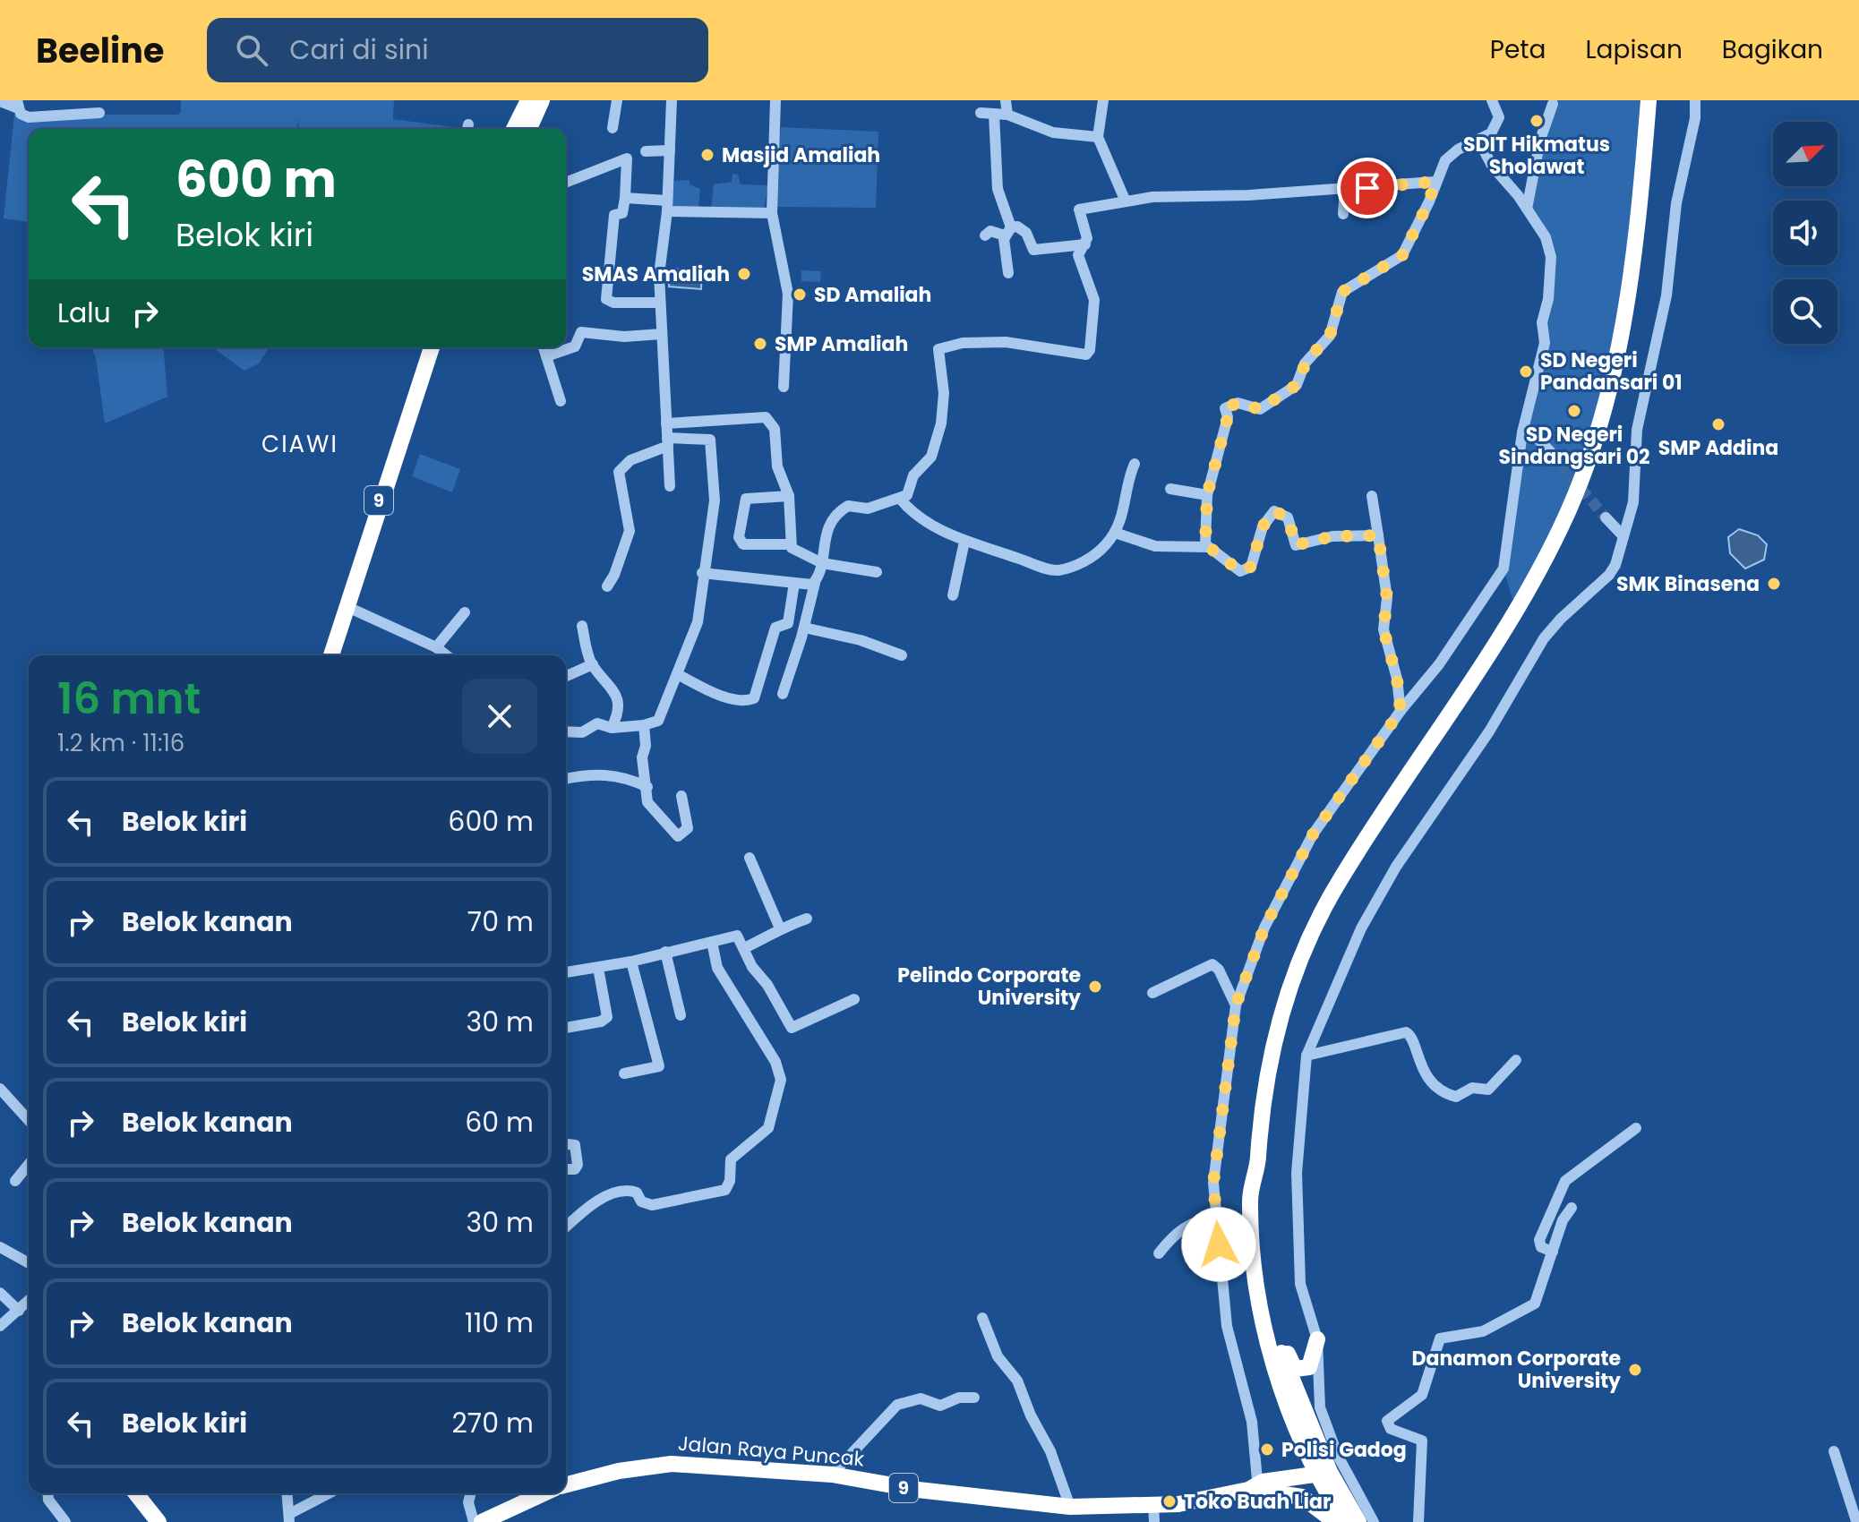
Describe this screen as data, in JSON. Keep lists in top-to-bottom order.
{
  "streets": {
    "highway": ["9", "Jalan Raya Puncak"]
  },
  "districts": ["CIAWI"],
  "places": [
    "SDIT Hikmatus Sholawat",
    "Masjid Amaliah",
    "SMAS Amaliah",
    "SD Amaliah",
    "SMP Amaliah",
    "SD Negeri Pandansari 01",
    "SD Negeri Sindangsari 02",
    "SMP Addina",
    "SMK Binasena",
    "Pelindo Corporate University",
    "Danamon Corporate University",
    "Polisi Gadog",
    "Toko Buah Liar"
  ],
  "north": "top right",
  "page": {
    "header": "Beeline",
    "search": "Cari di sini",
    "nav": ["Peta", "Lapisan", "Bagikan"],
    "turn": ["600 m", "Belok kiri"],
    "then": "Lalu",
    "heading": ["16 mnt", "1.2 km · 11:16"],
    "list": [
      {
        "name": "Belok kiri",
        "value": "600 m"
      },
      {
        "name": "Belok kanan",
        "value": "70 m"
      },
      {
        "name": "Belok kiri",
        "value": "30 m"
      },
      {
        "name": "Belok kanan",
        "value": "60 m"
      },
      {
        "name": "Belok kanan",
        "value": "30 m"
      },
      {
        "name": "Belok kanan",
        "value": "110 m"
      },
      {
        "name": "Belok kiri",
        "value": "270 m"
      }
    ]
  }
}
